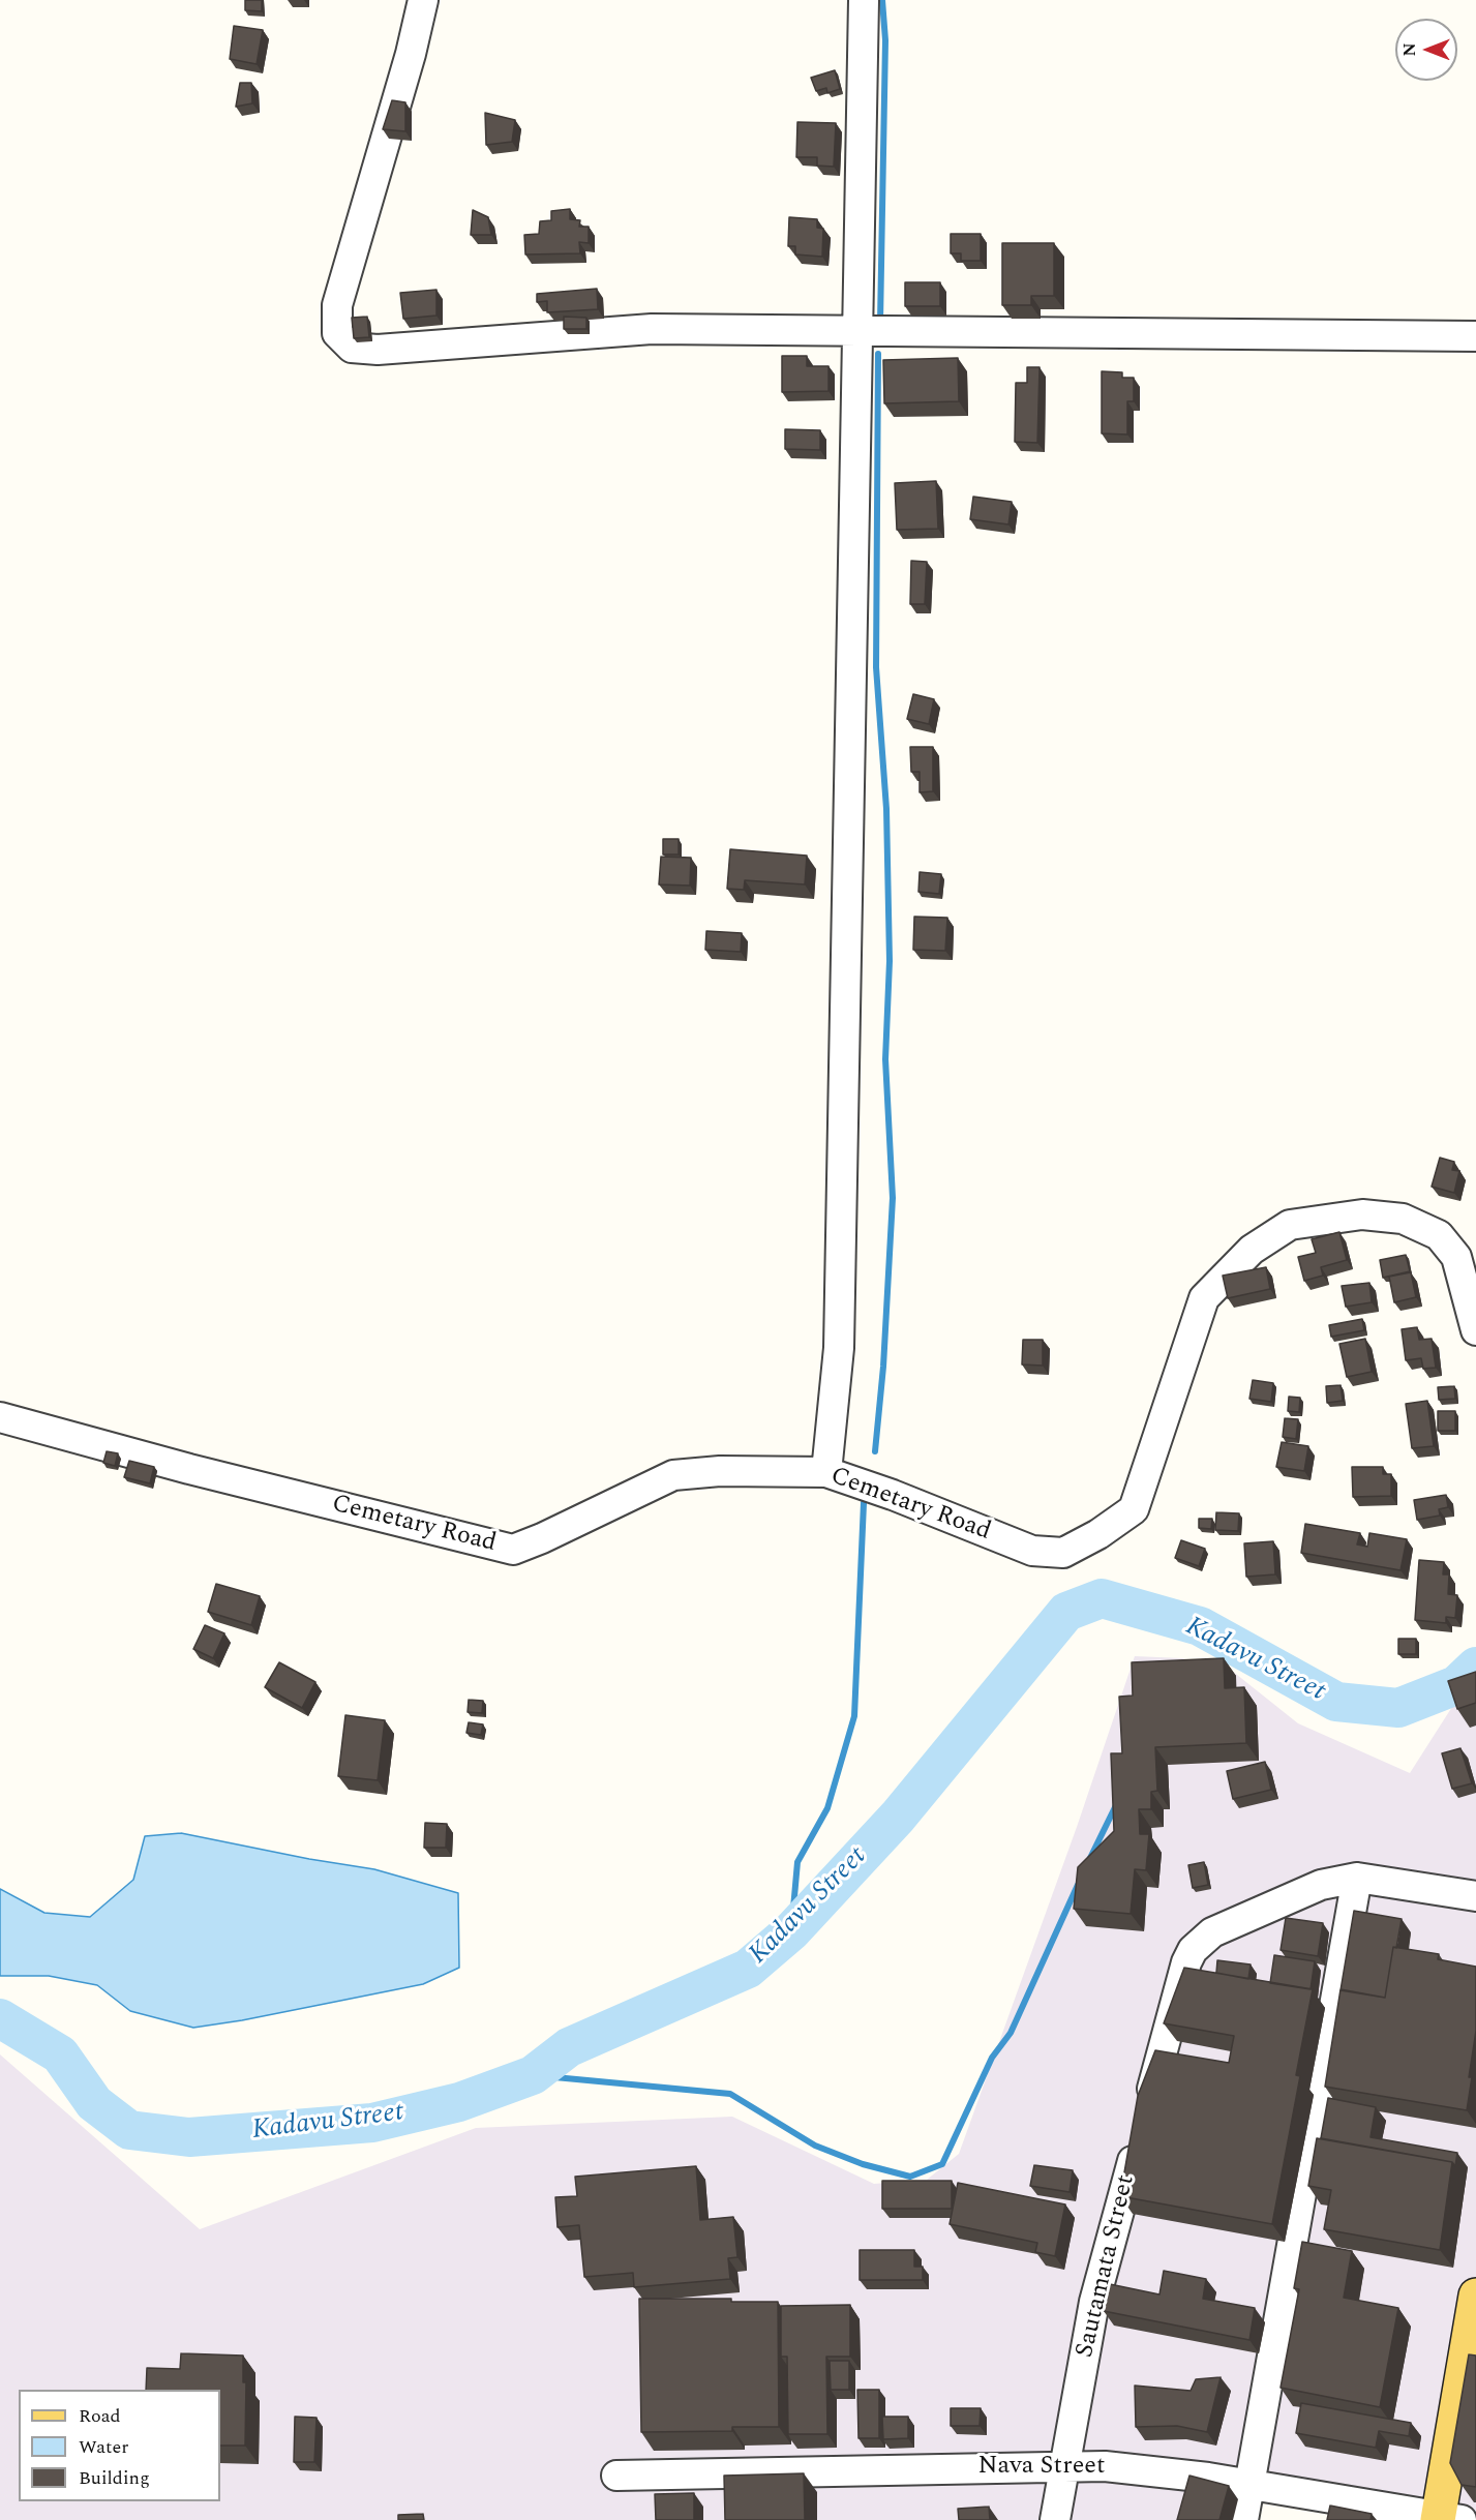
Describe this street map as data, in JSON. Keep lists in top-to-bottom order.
{
  "streets": {
    "street": ["Cemetary Road", "Sautamata Street", "Nava Street"]
  },
  "crossings": [
    ["Sautamata Street", "Nava Street"]
  ],
  "water": ["Kadavu Street"],
  "legend": ["Road", "Water", "Building"],
  "north": "left"
}
